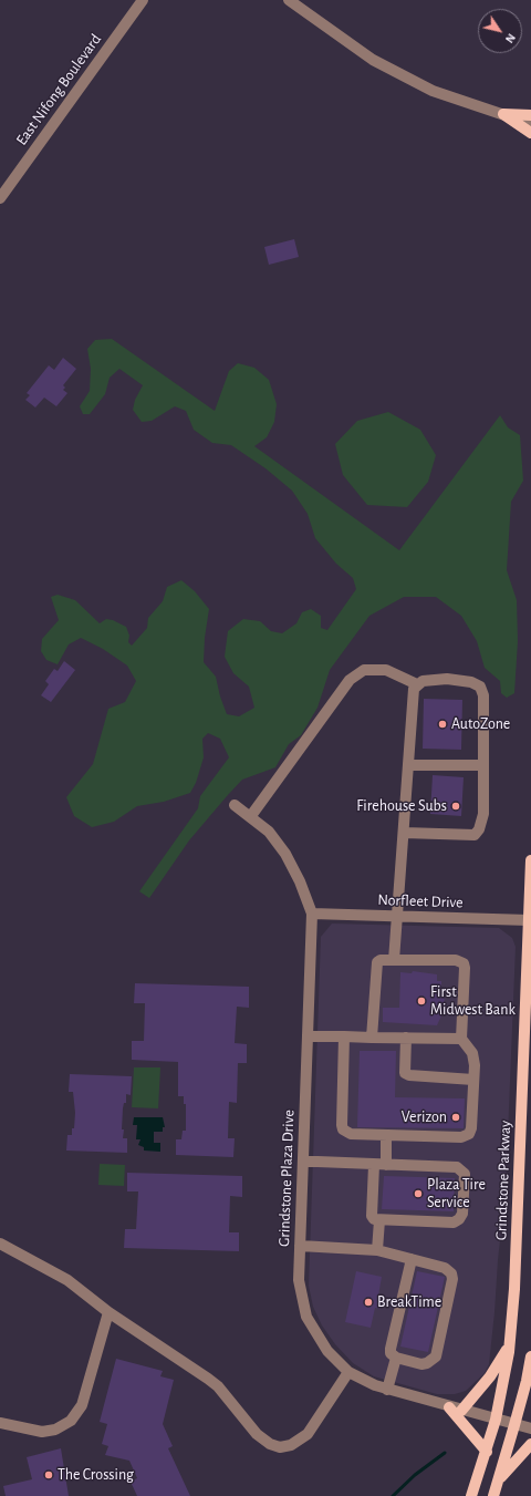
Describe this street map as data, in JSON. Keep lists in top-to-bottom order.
{
  "streets": {
    "main road": ["Grindstone Parkway"],
    "street": ["East Nifong Boulevard", "Norfleet Drive", "Grindstone Plaza Drive"]
  },
  "crossings": [
    ["Norfleet Drive", "Grindstone Plaza Drive"],
    ["Norfleet Drive", "Grindstone Parkway"],
    ["Grindstone Plaza Drive", "Grindstone Parkway"]
  ],
  "places": [
    "AutoZone",
    "Firehouse Subs",
    "First Midwest Bank",
    "Verizon",
    "Plaza Tire Service",
    "BreakTime",
    "The Crossing"
  ],
  "north": "bottom right"
}
